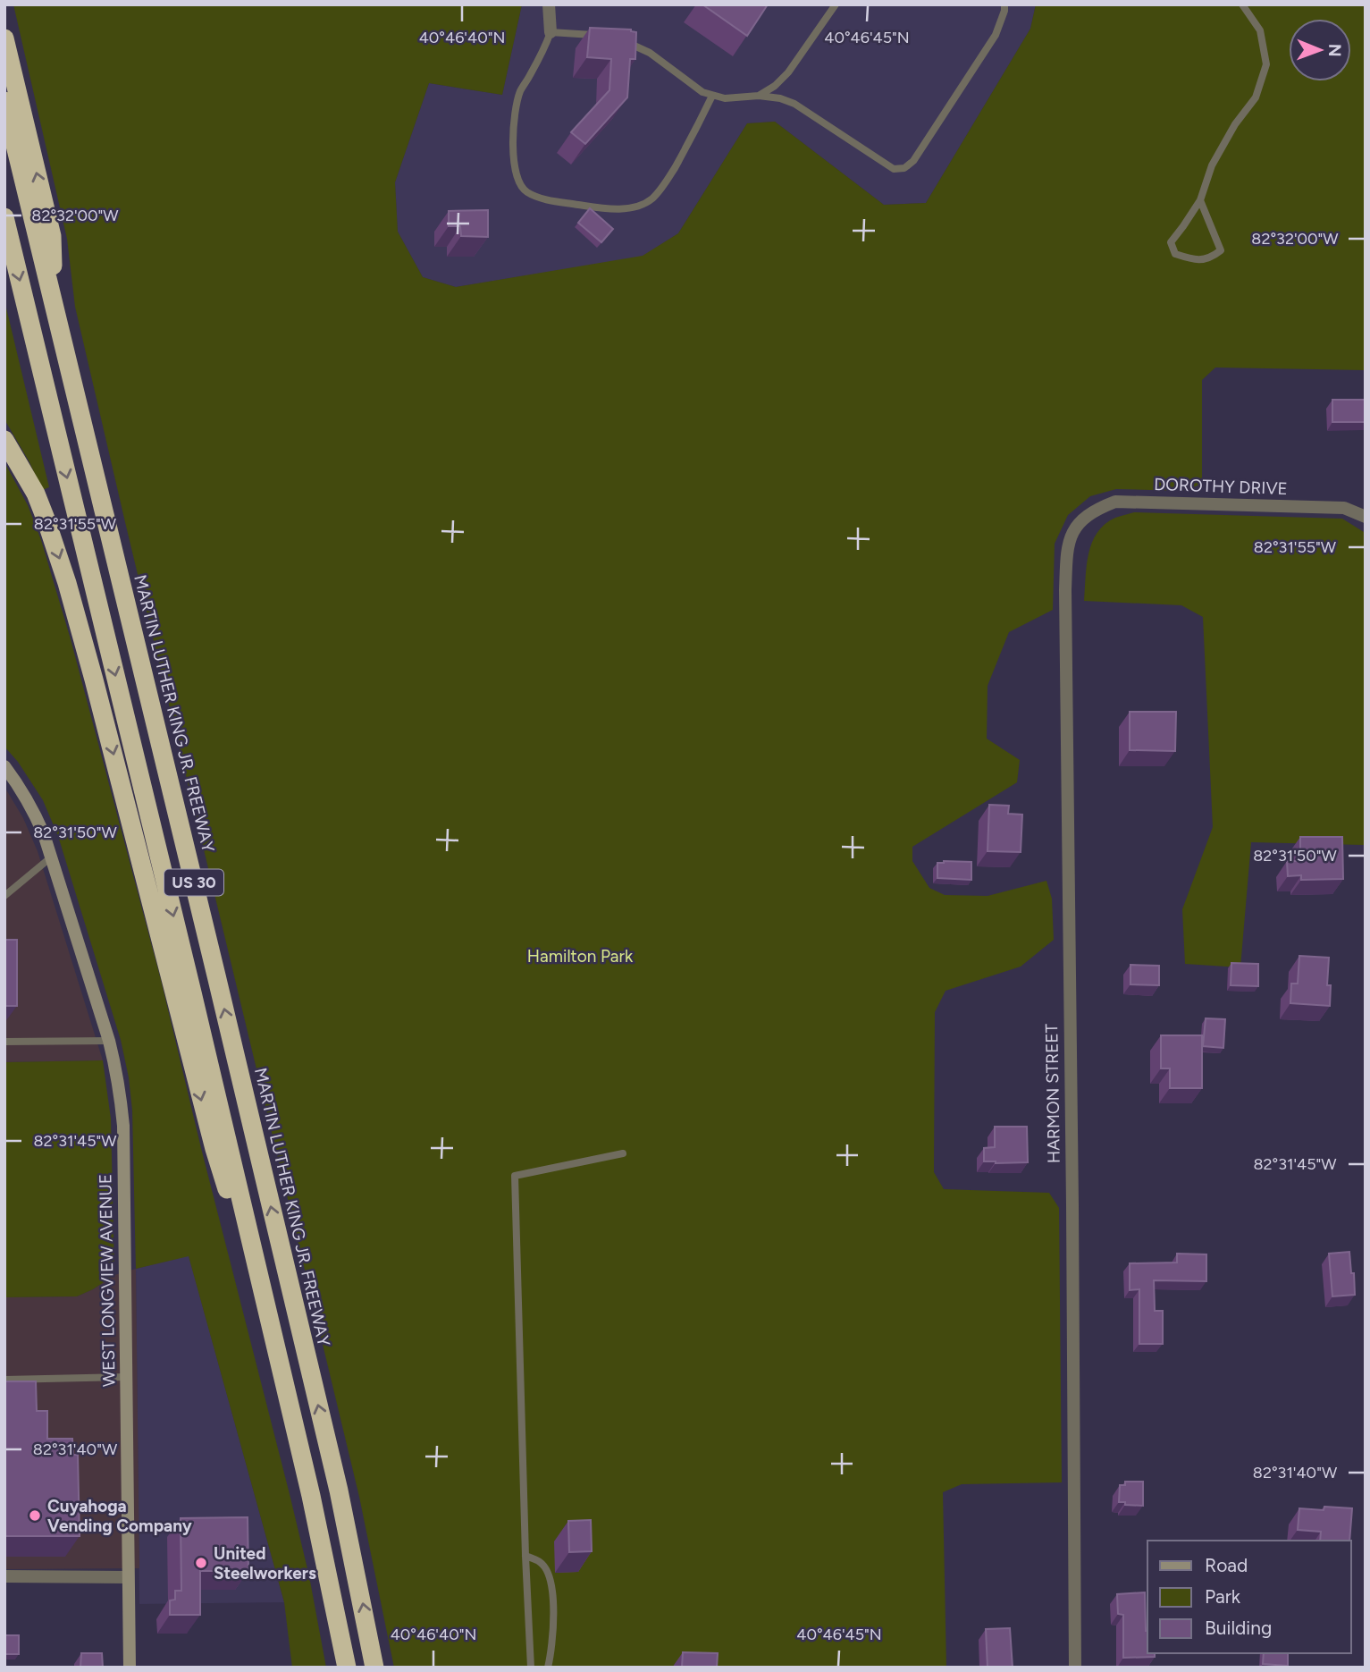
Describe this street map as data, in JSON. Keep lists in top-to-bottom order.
{
  "streets": {
    "highway": ["MARTIN LUTHER KING JR. FREEWAY", "US 30"],
    "street": ["DOROTHY DRIVE", "HARMON STREET", "WEST LONGVIEW AVENUE"]
  },
  "crossings": [
    ["DOROTHY DRIVE", "HARMON STREET"]
  ],
  "parks": ["Hamilton Park"],
  "places": ["Cuyahoga Vending Company", "United Steelworkers"],
  "legend": ["Road", "Park", "Building"],
  "north": "right",
  "coordinates": [
    "40°46'40\"N",
    "40°46'45\"N",
    "82°32'00\"W",
    "82°31'55\"W",
    "82°31'50\"W",
    "82°31'45\"W",
    "82°31'40\"W"
  ]
}
